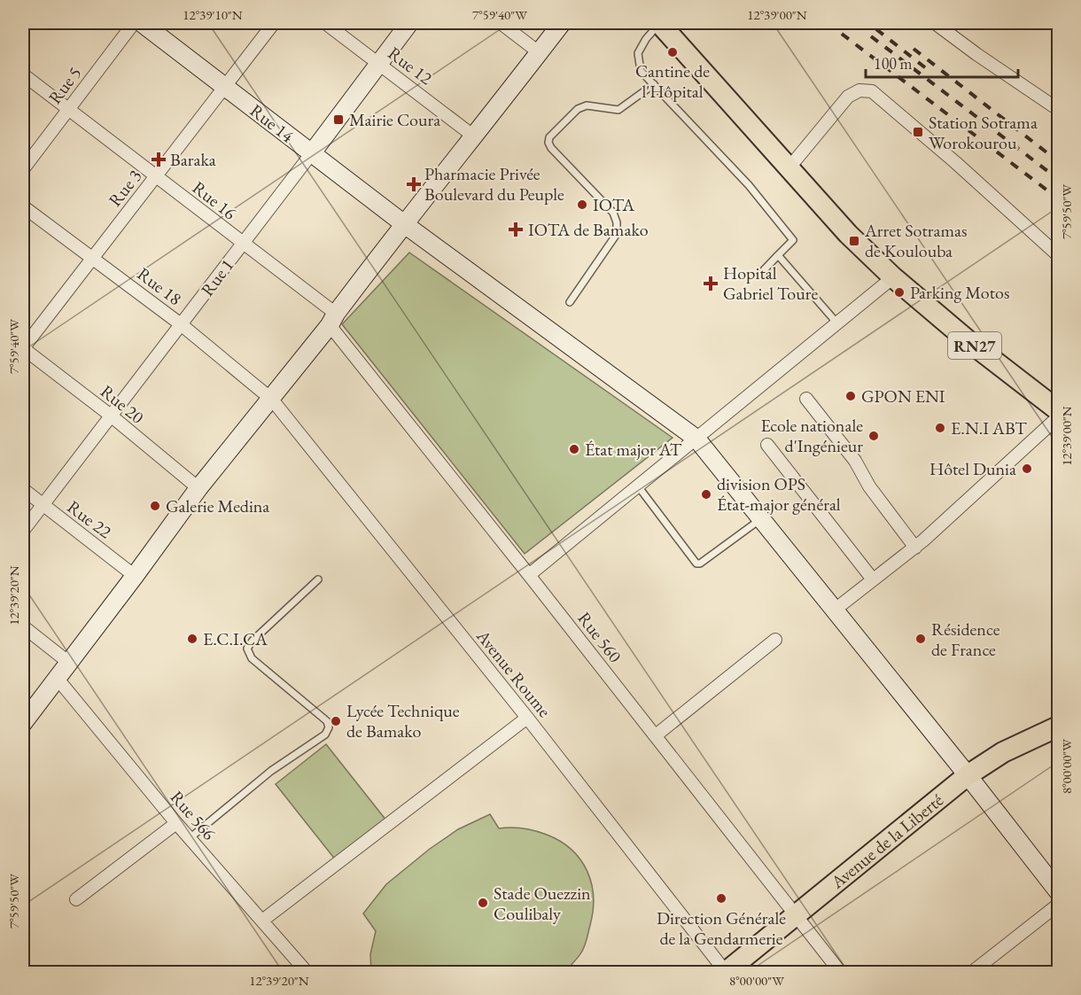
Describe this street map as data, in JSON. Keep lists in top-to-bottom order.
{
  "streets": {
    "main road": [
      "Rue 14",
      "Rue 1",
      "RN27",
      "Avenue de la Liberté"
    ],
    "street": [
      "Rue 12",
      "Rue 5",
      "Rue 3",
      "Rue 16",
      "Rue 18",
      "Rue 20",
      "Rue 22",
      "Rue 560",
      "Avenue Roume",
      "Rue 566"
    ]
  },
  "crossings": [
    ["Rue 12", "Rue 1"],
    ["Rue 5", "Rue 16"],
    ["Rue 14", "Rue 3"],
    ["Rue 14", "Rue 1"],
    ["Rue 14", "Avenue de la Liberté"],
    ["Rue 3", "Rue 16"],
    ["Rue 3", "Rue 18"],
    ["Rue 3", "Rue 20"],
    ["Rue 16", "Rue 1"],
    ["Rue 16", "Rue 560"],
    ["Rue 1", "Rue 18"],
    ["Rue 1", "Rue 20"],
    ["Rue 1", "Rue 22"],
    ["Rue 18", "Avenue Roume"],
    ["Rue 560", "Avenue de la Liberté"],
    ["Avenue Roume", "Avenue de la Liberté"]
  ],
  "places": {
    "other": [
      "Cantine de l'Hôpital",
      "IOTA",
      "Parking Motos",
      "GPON ENI",
      "E.N.I ABT",
      "Ecole nationale d'Ingénieur",
      "État major AT",
      "Hôtel Dunia",
      "division OPS État-major général",
      "Galerie Medina",
      "E.C.I.CA",
      "Résidence de France",
      "Lycée Technique de Bamako",
      "Direction Générale de la Gendarmerie",
      "Stade Ouezzin Coulibaly"
    ],
    "transit": ["Mairie Coura", "Station Sotrama Worokourou", "Arret Sotramas de Koulouba"],
    "health": [
      "Baraka",
      "Pharmacie Privée Boulevard du Peuple",
      "IOTA de Bamako",
      "Hopital Gabriel Toure"
    ]
  },
  "scale_bar": "100 m",
  "coordinates": [
    "12°39'10\"N",
    "7°59'40\"W",
    "12°39'00\"N",
    "7°59'50\"W",
    "12°39'20\"N",
    "8°00'00\"W"
  ]
}
